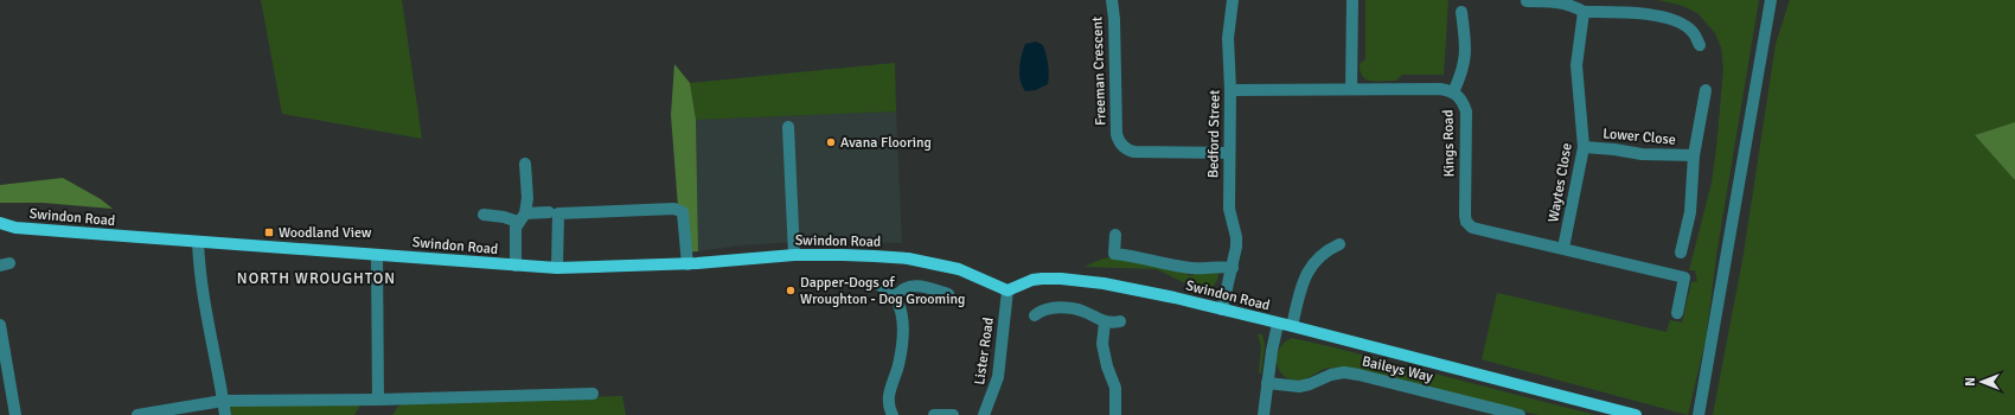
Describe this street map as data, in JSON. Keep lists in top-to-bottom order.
{
  "streets": {
    "main road": ["Swindon Road"],
    "street": [
      "Freeman Crescent",
      "Bedford Street",
      "Lower Close",
      "Kings Road",
      "Waytes Close",
      "Lister Road",
      "Baileys Way"
    ]
  },
  "crossings": [
    ["Freeman Crescent", "Bedford Street"],
    ["Bedford Street", "Kings Road"],
    ["Bedford Street", "Swindon Road"],
    ["Lower Close", "Waytes Close"],
    ["Kings Road", "Waytes Close"],
    ["Swindon Road", "Lister Road"]
  ],
  "districts": ["NORTH WROUGHTON"],
  "places": {
    "other": ["Avana Flooring", "Dapper-Dogs of Wroughton - Dog Grooming"],
    "transit": ["Woodland View"]
  },
  "north": "left"
}
